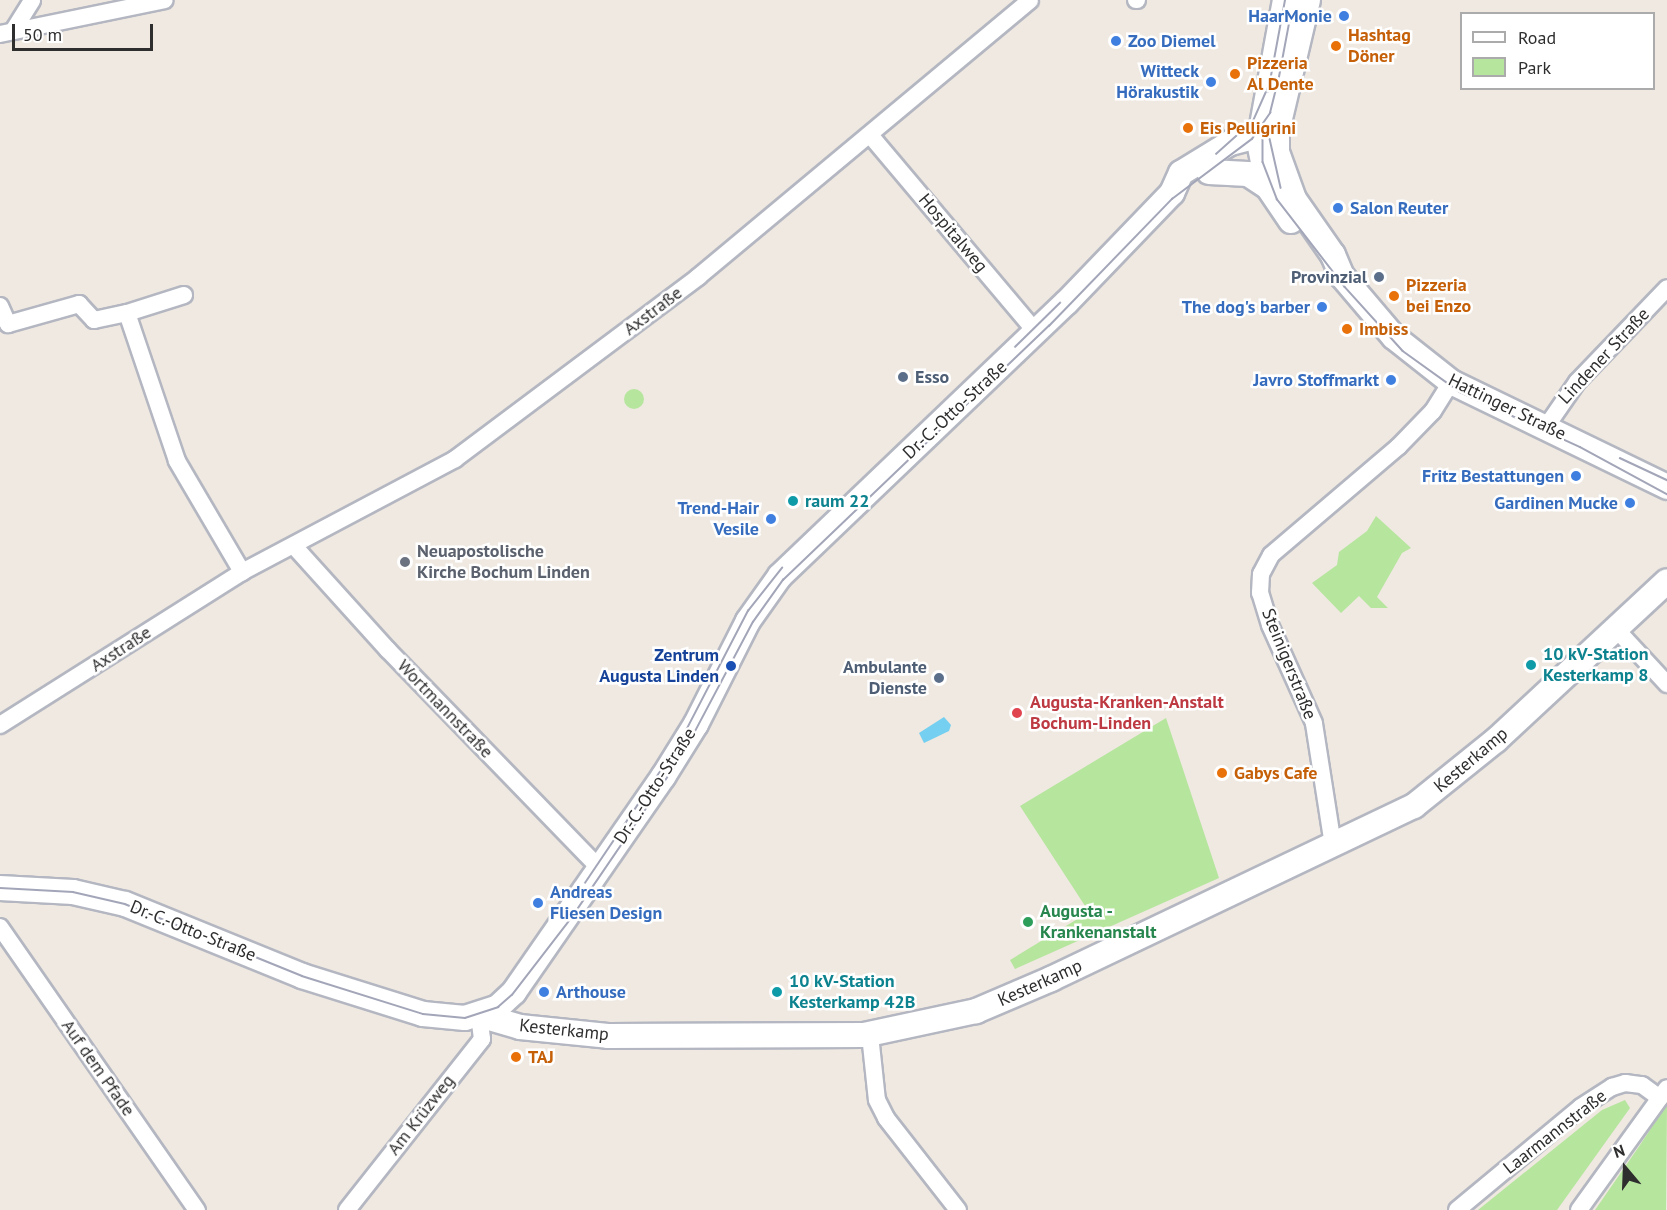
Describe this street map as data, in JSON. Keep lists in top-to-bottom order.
{
  "streets": {
    "street": [
      "Hospitalweg",
      "Axstraße",
      "Lindener Straße",
      "Hattinger Straße",
      "Dr.-C.-Otto-Straße",
      "Steinigerstraße",
      "Wortmannstraße",
      "Kesterkamp",
      "Auf dem Pfade",
      "Am Krüzweg",
      "Laarmannstraße"
    ]
  },
  "crossings": [
    ["Hospitalweg", "Axstraße"],
    ["Hospitalweg", "Dr.-C.-Otto-Straße"],
    ["Axstraße", "Wortmannstraße"],
    ["Lindener Straße", "Hattinger Straße"],
    ["Hattinger Straße", "Dr.-C.-Otto-Straße"],
    ["Hattinger Straße", "Steinigerstraße"],
    ["Dr.-C.-Otto-Straße", "Wortmannstraße"],
    ["Dr.-C.-Otto-Straße", "Kesterkamp"],
    ["Dr.-C.-Otto-Straße", "Am Krüzweg"],
    ["Steinigerstraße", "Kesterkamp"],
    ["Kesterkamp", "Am Krüzweg"]
  ],
  "places": [
    "HaarMonie",
    "Zoo Diemel",
    "Hashtag Döner",
    "Pizzeria Al Dente",
    "Witteck Hörakustik",
    "Eis Pelligrini",
    "Salon Reuter",
    "Provinzial",
    "Pizzeria bei Enzo",
    "The dog's barber",
    "Imbiss",
    "Esso",
    "Javro Stoffmarkt",
    "Fritz Bestattungen",
    "raum 22",
    "Gardinen Mucke",
    "Trend-Hair Vesile",
    "Neuapostolische Kirche Bochum Linden",
    "10 kV-Station Kesterkamp 8",
    "Zentrum Augusta Linden",
    "Ambulante Dienste",
    "Augusta-Kranken-Anstalt Bochum-Linden",
    "Gabys Cafe",
    "Andreas Fliesen Design",
    "Augusta - Krankenanstalt",
    "Arthouse",
    "10 kV-Station Kesterkamp 42B",
    "TAJ"
  ],
  "legend": ["Road", "Park"],
  "scale_bar": "50 m",
  "north": "top"
}
